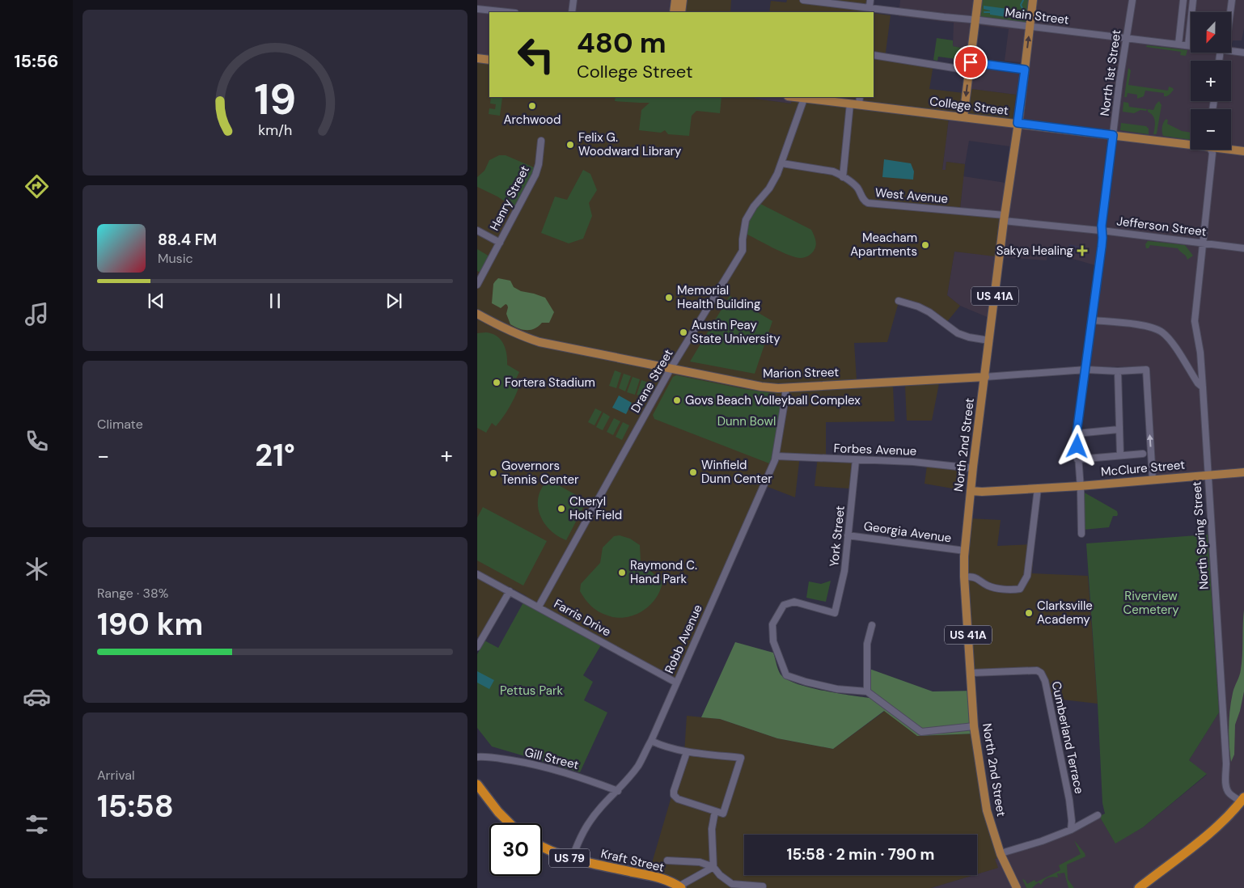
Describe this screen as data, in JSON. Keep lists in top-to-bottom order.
{
  "streets": {
    "highway": ["US 79", "Kraft Street"],
    "main road": [
      "College Street",
      "US 41A",
      "Marion Street",
      "North 2nd Street",
      "McClure Street"
    ],
    "street": [
      "Main Street",
      "North 1st Street",
      "West Avenue",
      "Henry Street",
      "Jefferson Street",
      "Drane Street",
      "Forbes Avenue",
      "Georgia Avenue",
      "North Spring Street",
      "York Street",
      "Farris Drive",
      "Robb Avenue",
      "Cumberland Terrace",
      "Gill Street"
    ]
  },
  "crossings": [
    ["Main Street", "North 1st Street"],
    ["Main Street", "North 2nd Street"],
    ["North 1st Street", "College Street"],
    ["North 1st Street", "Jefferson Street"],
    ["North 1st Street", "Marion Street"],
    ["North 1st Street", "McClure Street"],
    ["College Street", "Drane Street"],
    ["College Street", "North 2nd Street"],
    ["West Avenue", "Jefferson Street"],
    ["West Avenue", "Drane Street"],
    ["West Avenue", "North 2nd Street"],
    ["Jefferson Street", "North 2nd Street"],
    ["Jefferson Street", "North Spring Street"],
    ["Marion Street", "Drane Street"],
    ["Marion Street", "North 2nd Street"],
    ["Marion Street", "McClure Street"],
    ["Marion Street", "Robb Avenue"],
    ["Drane Street", "Farris Drive"],
    ["North 2nd Street", "Forbes Avenue"],
    ["North 2nd Street", "McClure Street"],
    ["North 2nd Street", "Georgia Avenue"],
    ["North 2nd Street", "Cumberland Terrace"],
    ["Forbes Avenue", "York Street"],
    ["Forbes Avenue", "Robb Avenue"],
    ["McClure Street", "North Spring Street"],
    ["Georgia Avenue", "York Street"],
    ["Farris Drive", "Robb Avenue"],
    ["Robb Avenue", "Gill Street"],
    ["Robb Avenue", "Kraft Street"]
  ],
  "parks": ["Dunn Bowl", "Riverview Cemetery", "Pettus Park"],
  "places": {
    "other": [
      "Archwood",
      "Felix G. Woodward Library",
      "Meacham Apartments",
      "Memorial Health Building",
      "Austin Peay State University",
      "Fortera Stadium",
      "Govs Beach Volleyball Complex",
      "Winfield Dunn Center",
      "Governors Tennis Center",
      "Cheryl Holt Field",
      "Raymond C. Hand Park",
      "Clarksville Academy"
    ],
    "health": ["Sakya Healing"]
  },
  "north": "bottom",
  "page": {
    "tabs": "15:56",
    "map_buttons": ["+", "−"],
    "turn": ["480 m", "College Street"],
    "song": ["88.4 FM", "Music"],
    "tile": [
      "Climate",
      ["Range · 38%", "190 km"],
      ["Arrival", "15:58"]
    ],
    "heat": ["−", "21°", "+"],
    "limit": "30",
    "trip": "15:58 · 2 min · 790 m",
    "gauge": ["19", "km/h"]
  }
}
